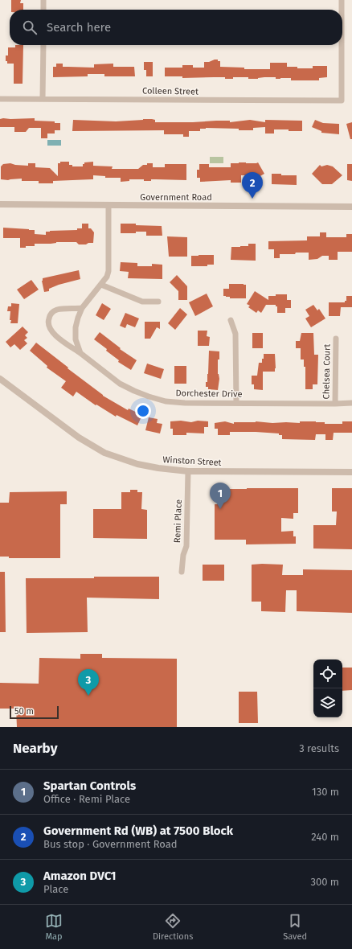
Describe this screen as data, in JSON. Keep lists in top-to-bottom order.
{
  "streets": {
    "street": [
      "Colleen Street",
      "Government Road",
      "Chelsea Court",
      "Dorchester Drive",
      "Winston Street",
      "Remi Place"
    ]
  },
  "crossings": [
    ["Chelsea Court", "Dorchester Drive"],
    ["Winston Street", "Remi Place"]
  ],
  "scale_bar": "50 m",
  "page": {
    "search": "Search here",
    "pins": ["2", "1", "3"],
    "scale": "50 m",
    "heading": ["Nearby", "3 results"],
    "list": [
      {
        "mark": "1",
        "name": "Spartan Controls",
        "note": "Office · Remi Place",
        "value": "130 m"
      },
      {
        "mark": "2",
        "name": "Government Rd (WB) at 7500 Block",
        "note": "Bus stop · Government Road",
        "value": "240 m"
      },
      {
        "mark": "3",
        "name": "Amazon DVC1",
        "note": "Place",
        "value": "300 m"
      }
    ],
    "nav": ["Map", "Directions", "Saved"]
  }
}
